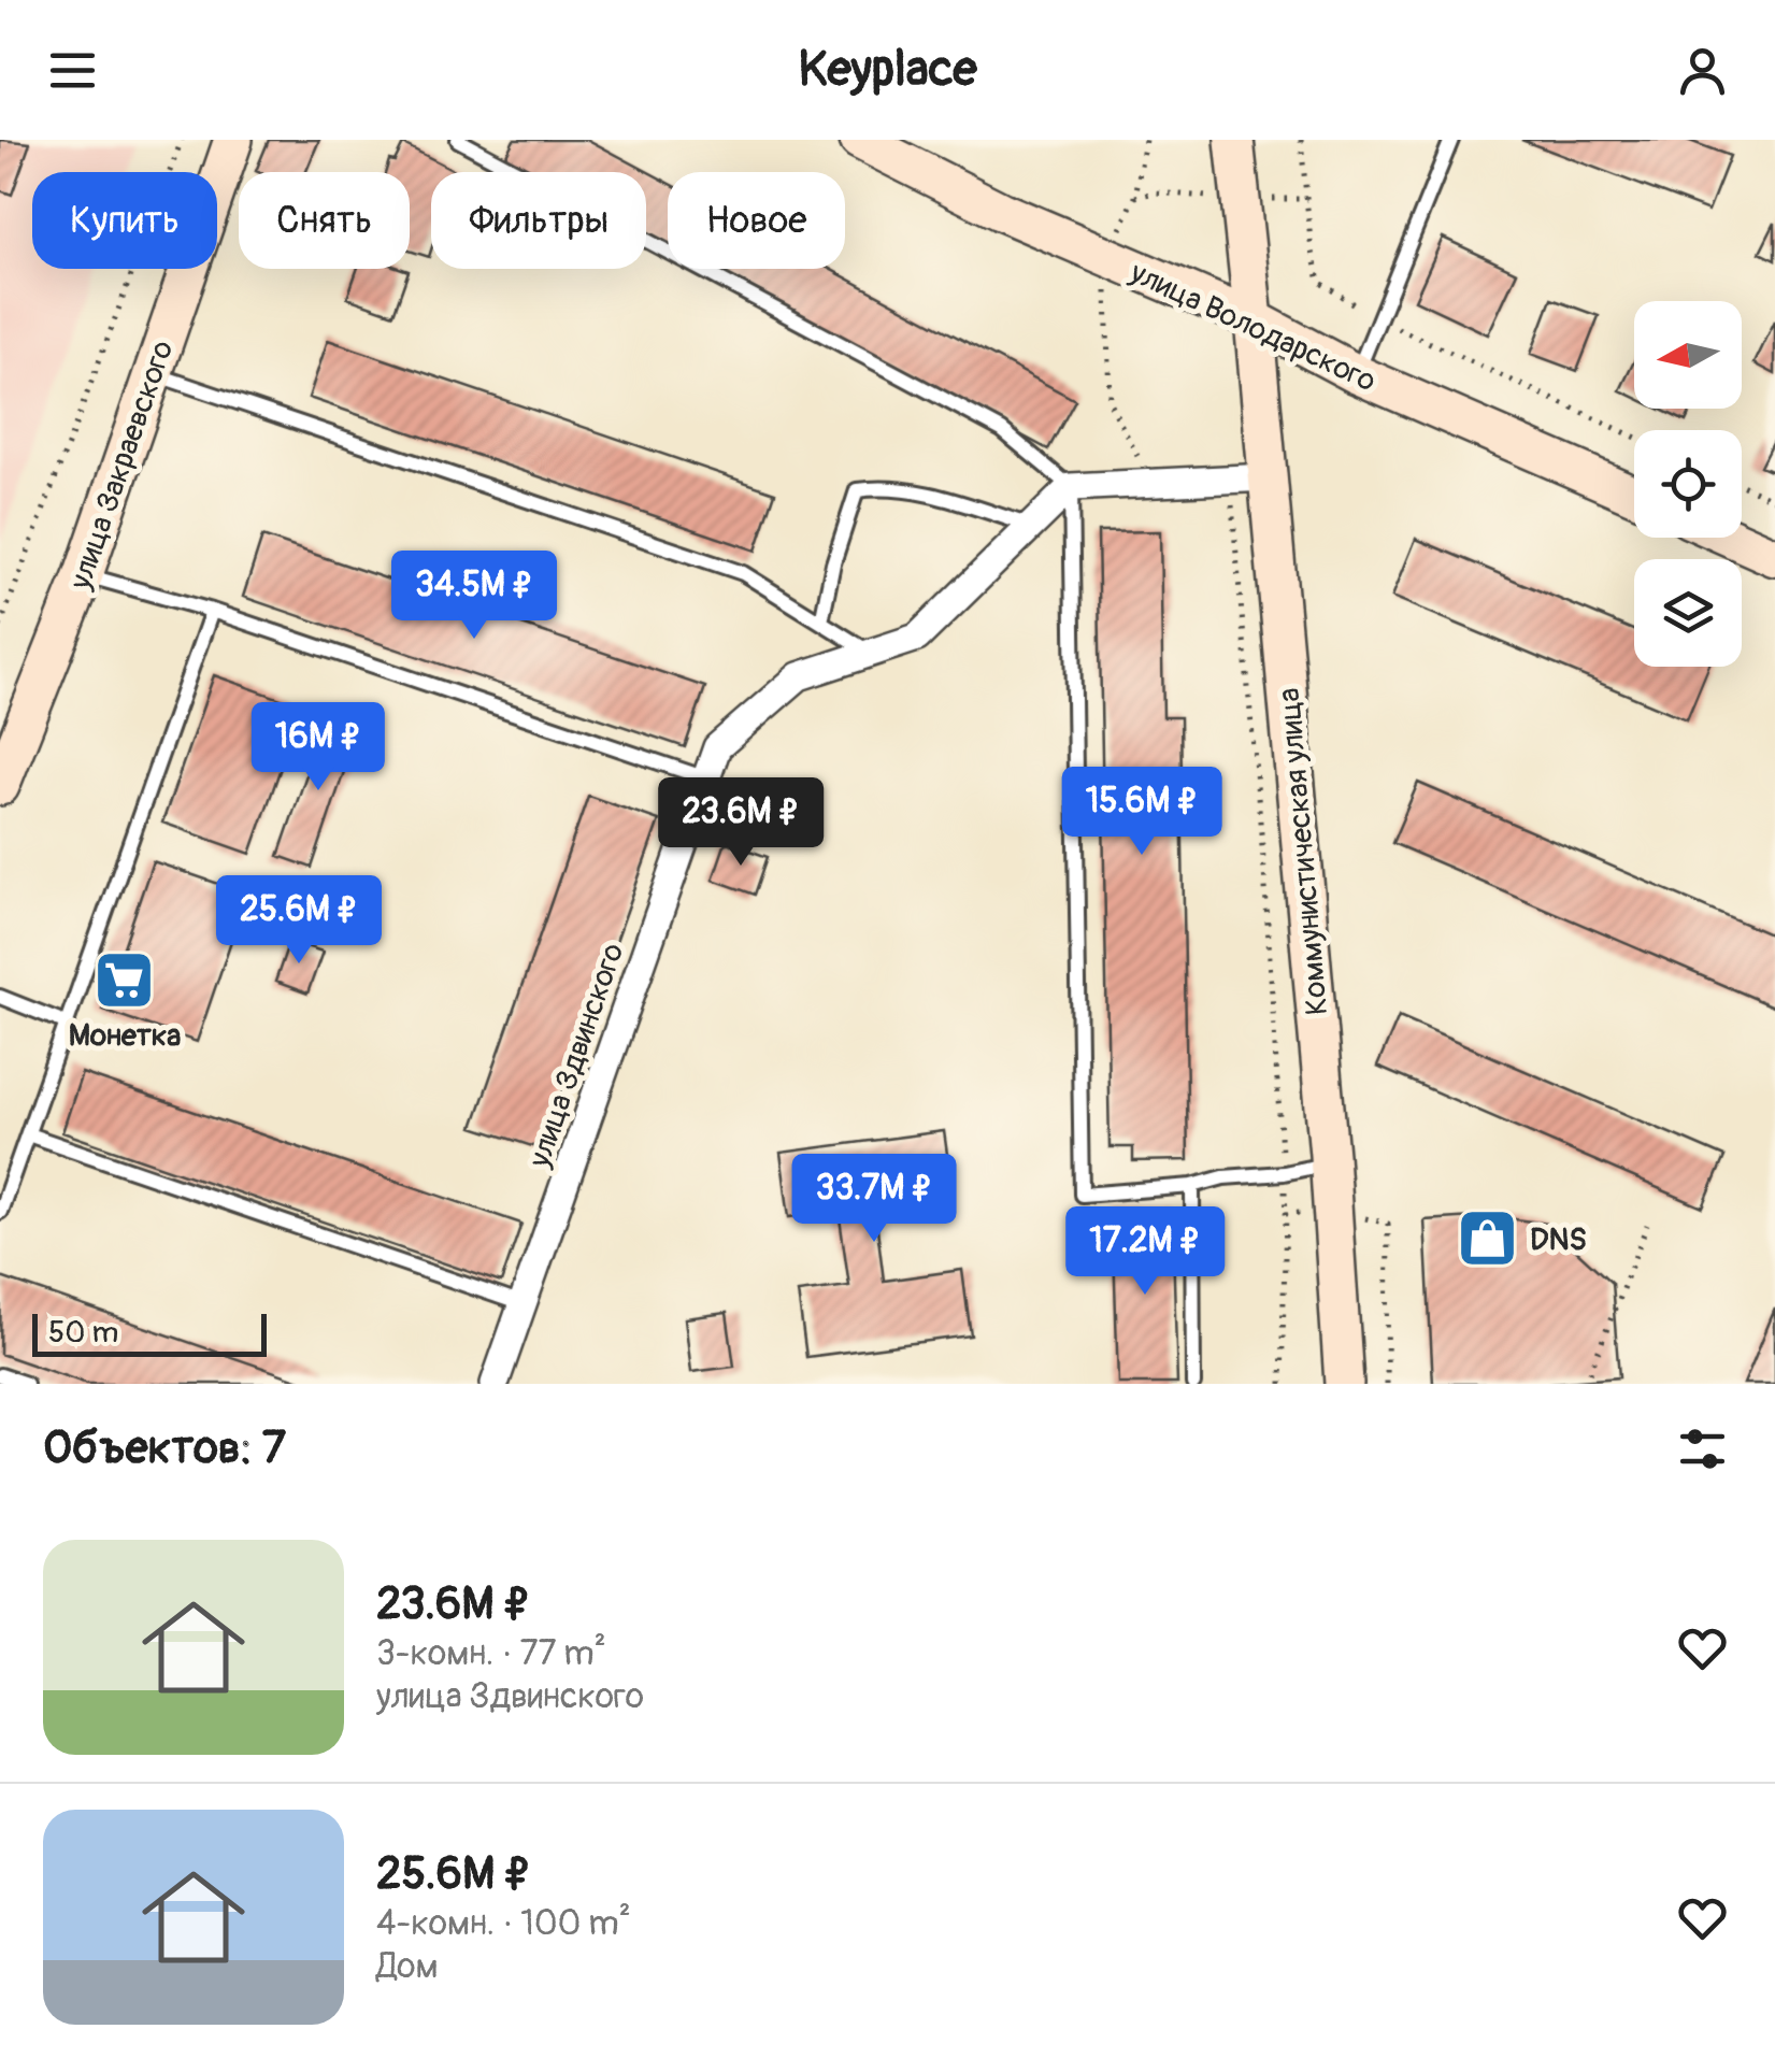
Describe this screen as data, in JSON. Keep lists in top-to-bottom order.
{
  "streets": {
    "main road": ["улица Володарского", "улица Закраевского", "Коммунистическая улица"],
    "street": ["улица Здвинского"]
  },
  "crossings": [
    ["улица Володарского", "Коммунистическая улица"]
  ],
  "places": {
    "supermarket": ["Монетка"],
    "shop": ["DNS"]
  },
  "scale_bar": "50 m",
  "north": "left",
  "page": {
    "header": "Keyplace",
    "chip": [
      "Купить",
      "Снять",
      "Фильтры",
      "Новое"
    ],
    "price": [
      "34.5M ₽",
      "16M ₽",
      "15.6M ₽",
      "23.6M ₽",
      "25.6M ₽",
      "33.7M ₽",
      "17.2M ₽"
    ],
    "scale": "50 m",
    "heading": "Объектов: 7",
    "list": [
      {
        "name": "23.6M ₽",
        "note": "3-комн. · 77 m² · улица Здвинского"
      },
      {
        "name": "25.6M ₽",
        "note": "4-комн. · 100 m² · Дом"
      }
    ]
  }
}
